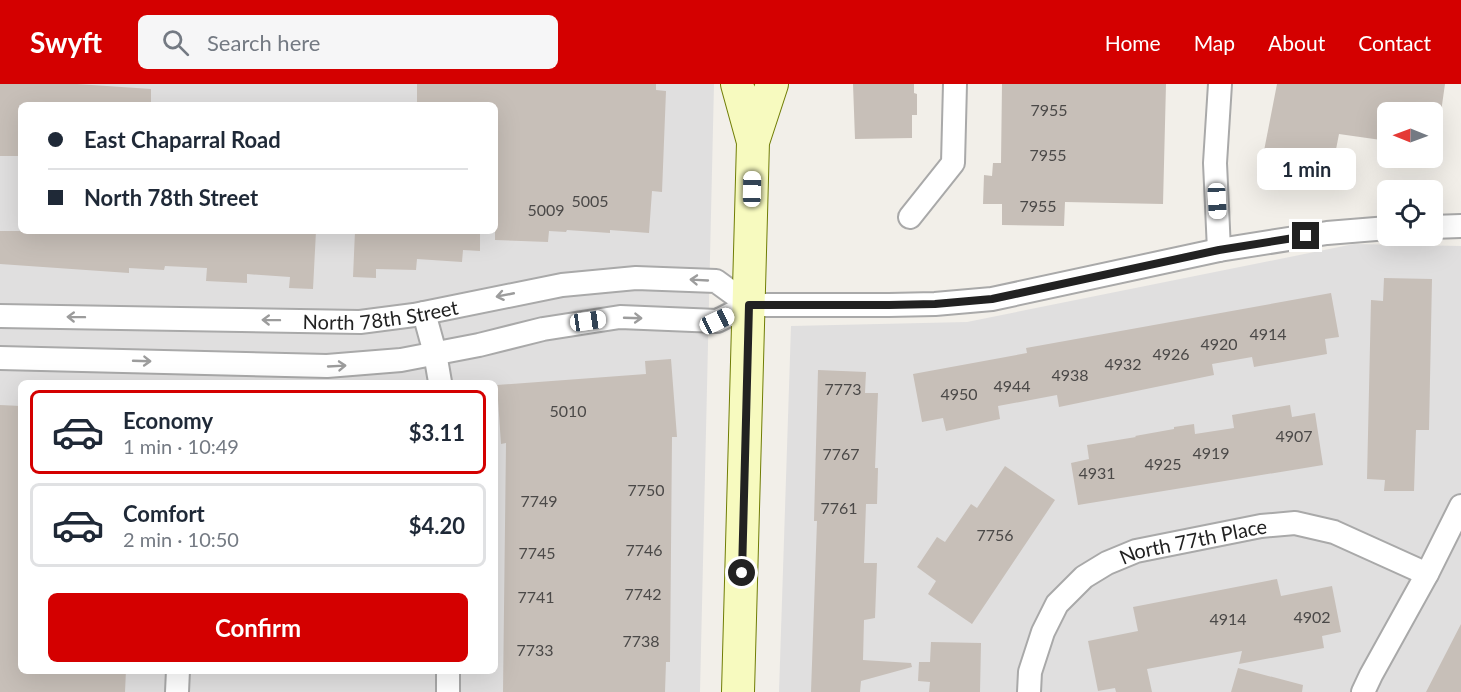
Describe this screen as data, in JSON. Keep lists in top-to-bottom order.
{
  "streets": {
    "street": ["North 78th Street", "North 77th Place"]
  },
  "house_numbers": [
    "7955",
    "7955",
    "5005",
    "7955",
    "5009",
    "4914",
    "4920",
    "4926",
    "4932",
    "4938",
    "4944",
    "7773",
    "4950",
    "5010",
    "4907",
    "4919",
    "7767",
    "4925",
    "4931",
    "7750",
    "7749",
    "7761",
    "7756",
    "7746",
    "7745",
    "7742",
    "7741",
    "4902",
    "4914",
    "7738",
    "7733"
  ],
  "north": "left",
  "page": {
    "header": "Swyft",
    "search": "Search here",
    "nav": [
      "Home",
      "Map",
      "About",
      "Contact"
    ],
    "banner": ["East Chaparral Road", "North 78th Street"],
    "bubble": "1 min",
    "list": [
      {
        "name": "Economy",
        "note": "1 min · 10:49",
        "value": "$3.11"
      },
      {
        "name": "Comfort",
        "note": "2 min · 10:50",
        "value": "$4.20"
      }
    ],
    "buttons": "Confirm"
  }
}
